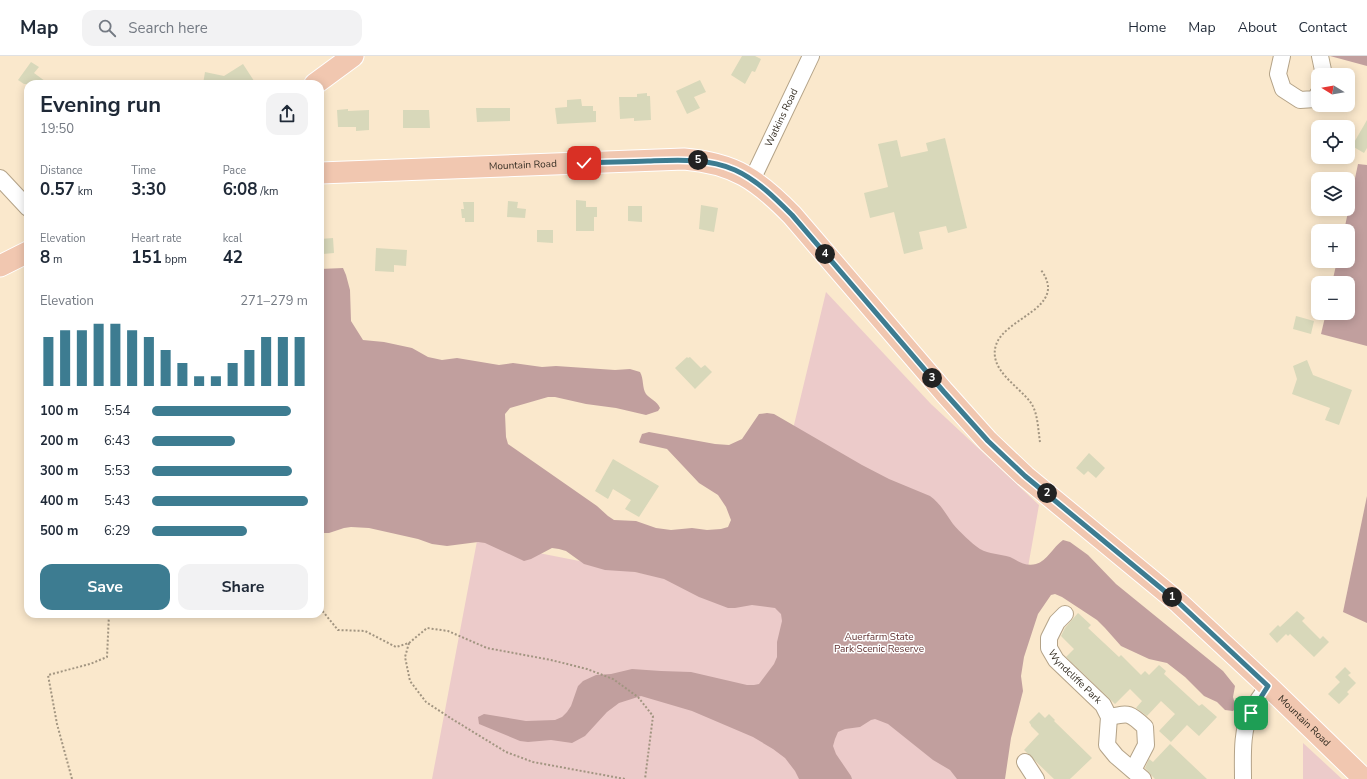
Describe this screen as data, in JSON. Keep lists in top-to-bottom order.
{
  "streets": {
    "main road": ["Mountain Road"],
    "street": ["Watkins Road", "Wyndcliffe Park"]
  },
  "crossings": [
    ["Watkins Road", "Mountain Road"]
  ],
  "parks": ["Auerfarm State Park Scenic Reserve"],
  "north": "left",
  "page": {
    "header": "Map",
    "search": "Search here",
    "nav": [
      "Home",
      "Map",
      "About",
      "Contact"
    ],
    "map_buttons": ["+", "−"],
    "heading": ["Evening run", "19:50"],
    "stats": [
      ["Distance", "0.57 km"],
      ["Time", "3:30"],
      ["Pace", "6:08 /km"],
      ["Elevation", "8 m"],
      ["Heart rate", "151 bpm"],
      ["kcal", "42"]
    ],
    "pins": [
      "5",
      "4",
      "3",
      "2",
      "1"
    ],
    "chart": ["Elevation", "271–279 m"],
    "list": [
      {
        "name": "100 m",
        "note": "5:54"
      },
      {
        "name": "200 m",
        "note": "6:43"
      },
      {
        "name": "300 m",
        "note": "5:53"
      },
      {
        "name": "400 m",
        "note": "5:43"
      },
      {
        "name": "500 m",
        "note": "6:29"
      }
    ],
    "buttons": ["Save", "Share"]
  }
}
